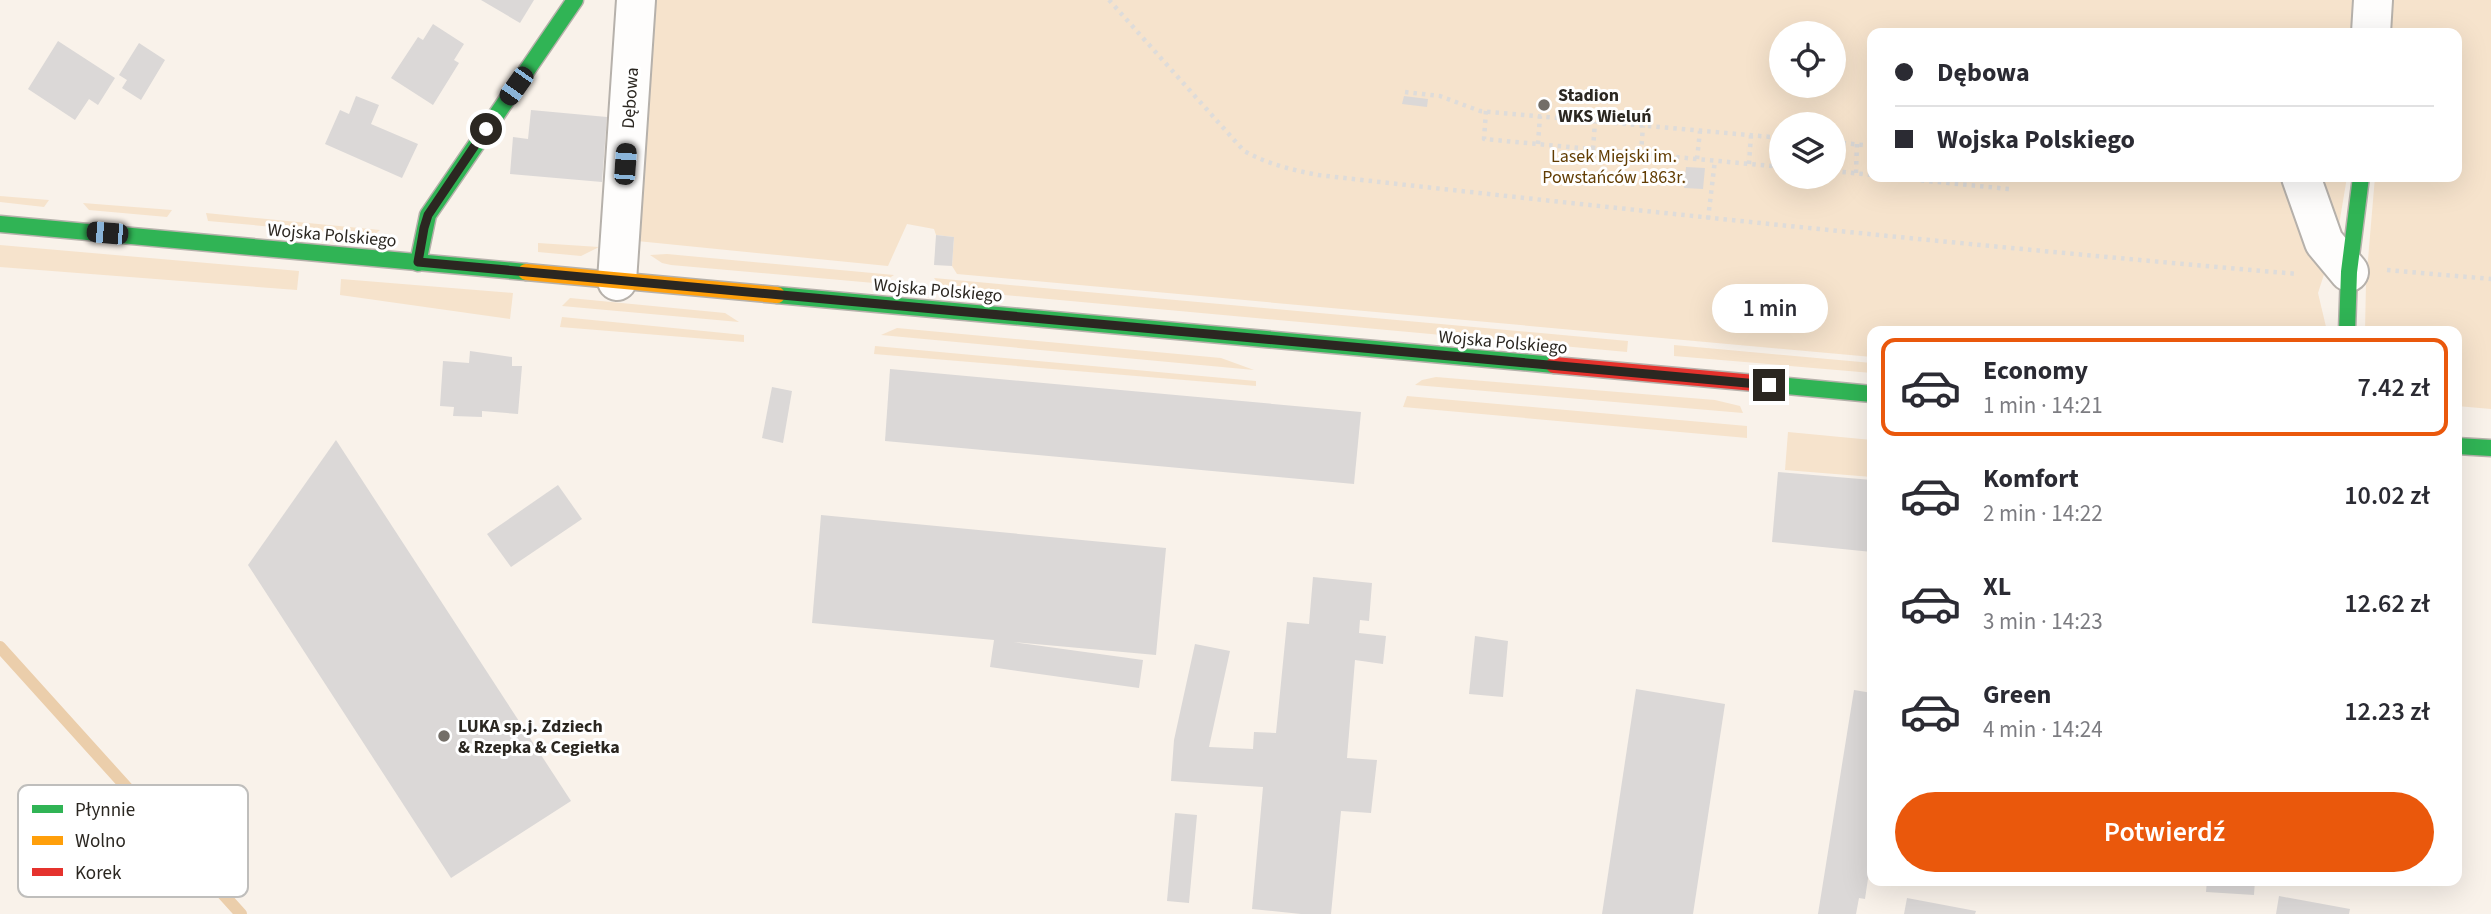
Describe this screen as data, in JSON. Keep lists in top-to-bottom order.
{
  "streets": {
    "street": ["Dębowa", "Wojska Polskiego"]
  },
  "crossings": [
    ["Dębowa", "Wojska Polskiego"]
  ],
  "parks": ["Lasek Miejski im. Powstańców 1863r."],
  "places": ["Stadion WKS Wieluń", "LUKA sp.j. Zdziech & Rzepka & Cegiełka"],
  "legend": ["Płynnie", "Wolno", "Korek"],
  "page": {
    "banner": ["Dębowa", "Wojska Polskiego"],
    "bubble": "1 min",
    "list": [
      {
        "name": "Economy",
        "note": "1 min · 14:21",
        "value": "7.42 zł"
      },
      {
        "name": "Komfort",
        "note": "2 min · 14:22",
        "value": "10.02 zł"
      },
      {
        "name": "XL",
        "note": "3 min · 14:23",
        "value": "12.62 zł"
      },
      {
        "name": "Green",
        "note": "4 min · 14:24",
        "value": "12.23 zł"
      }
    ],
    "buttons": "Potwierdź"
  }
}
